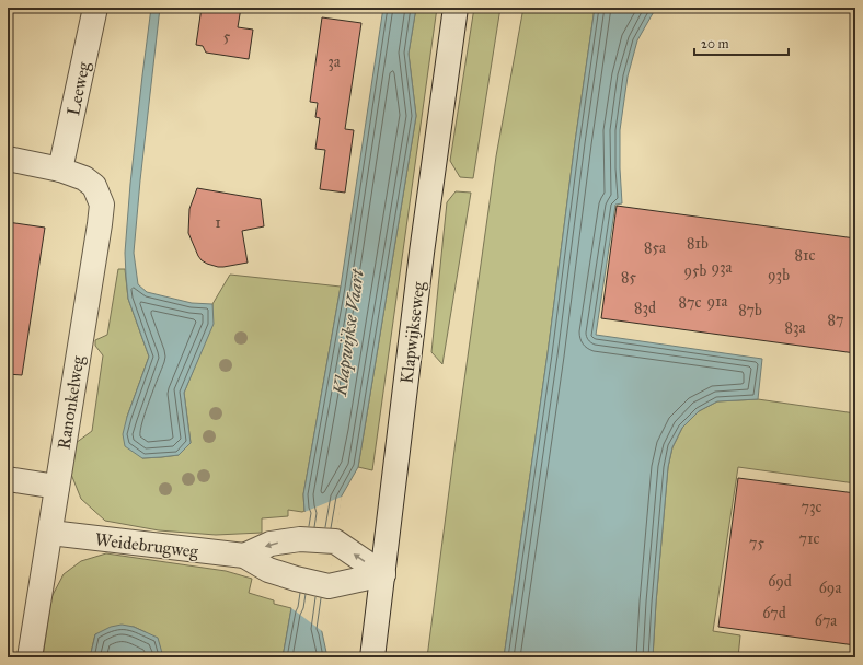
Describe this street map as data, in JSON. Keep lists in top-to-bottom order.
{
  "streets": {
    "street": [
      "Leeweg",
      "Klapwijkseweg",
      "Ranonkelweg",
      "Weidebrugweg"
    ]
  },
  "crossings": [
    ["Leeweg", "Ranonkelweg"],
    ["Klapwijkseweg", "Weidebrugweg"],
    ["Ranonkelweg", "Weidebrugweg"]
  ],
  "water": ["Klapwijkse Vaart"],
  "house_numbers": [
    "5",
    "3a",
    "1",
    "81b",
    "85a",
    "81c",
    "93a",
    "95b",
    "93b",
    "85",
    "91a",
    "87c",
    "83d",
    "87b",
    "87",
    "83a",
    "73c",
    "71c",
    "75",
    "69d",
    "69a",
    "67d",
    "67a"
  ],
  "scale_bar": "20 m"
}
